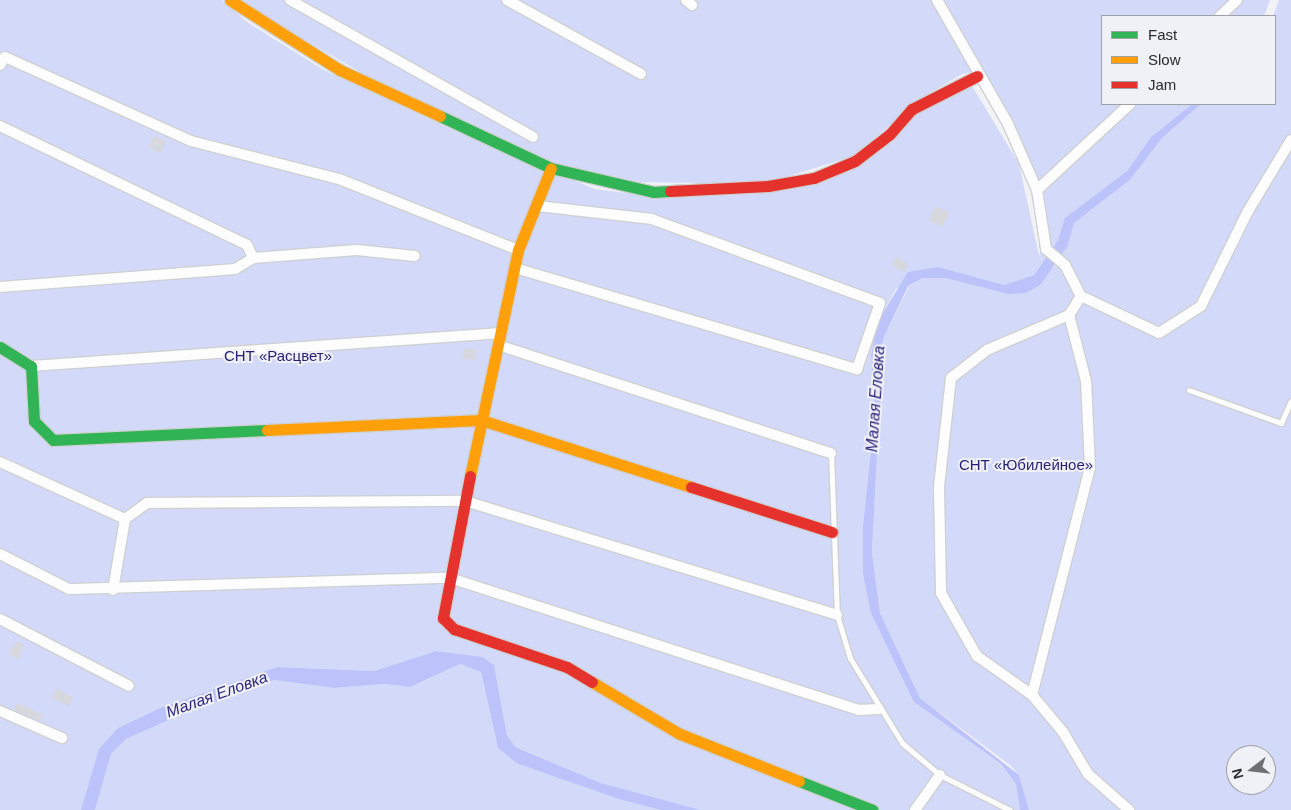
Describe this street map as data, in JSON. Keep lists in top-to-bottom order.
{
  "water": ["Малая Еловка"],
  "parks": ["СНТ «Расцвет»", "СНТ «Юбилейное»"],
  "legend": ["Fast", "Slow", "Jam"],
  "north": "left"
}
